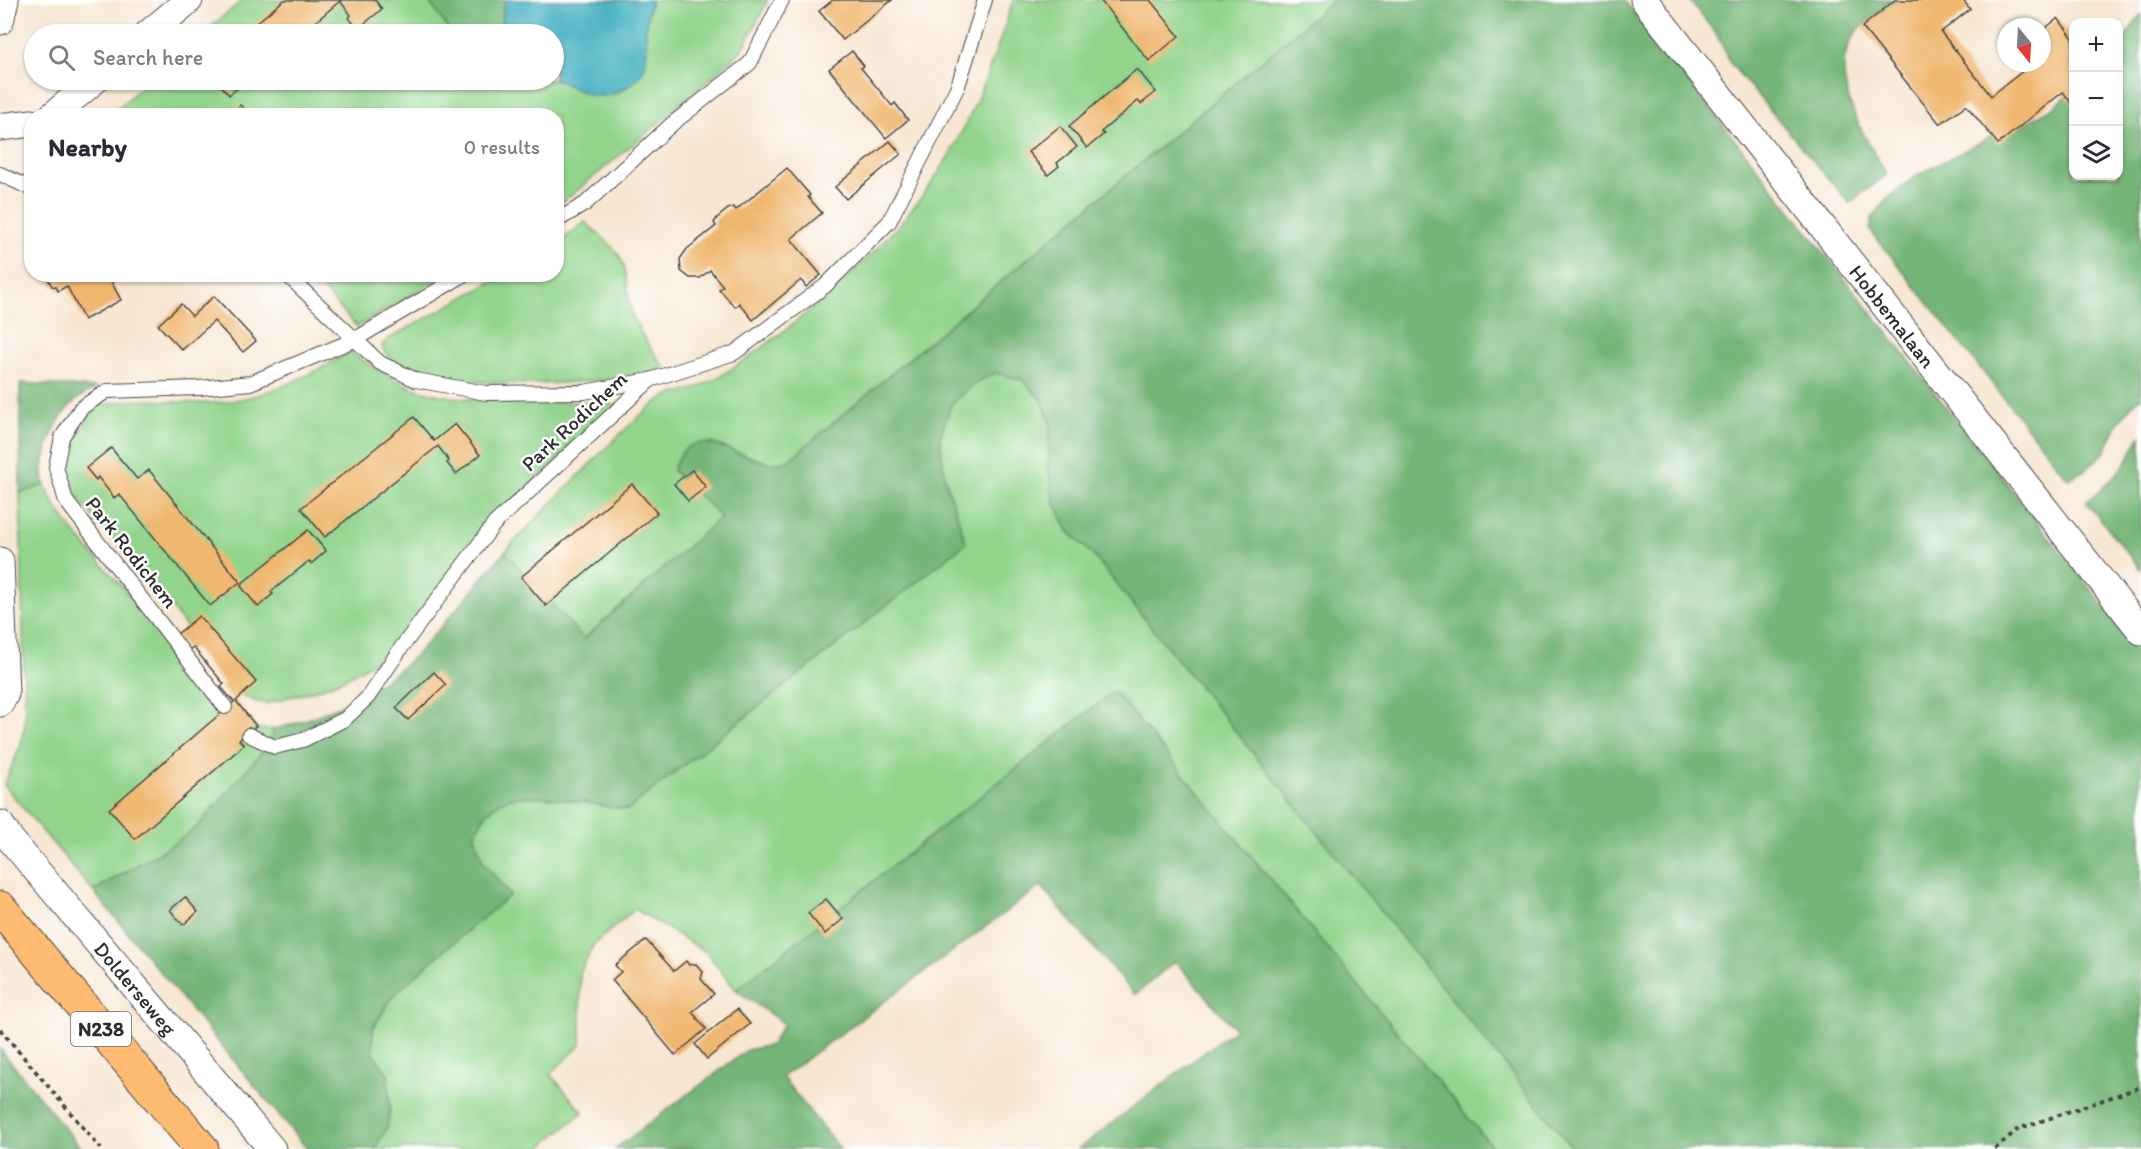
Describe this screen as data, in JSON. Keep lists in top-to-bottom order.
{
  "streets": {
    "main road": ["N238"],
    "street": ["Hobbemalaan", "Dolderseweg"],
    "lane": ["Park Rodichem"]
  },
  "north": "bottom",
  "page": {
    "map_buttons": ["+", "−"],
    "search": "Search here",
    "heading": ["Nearby", "0 results"]
  }
}
